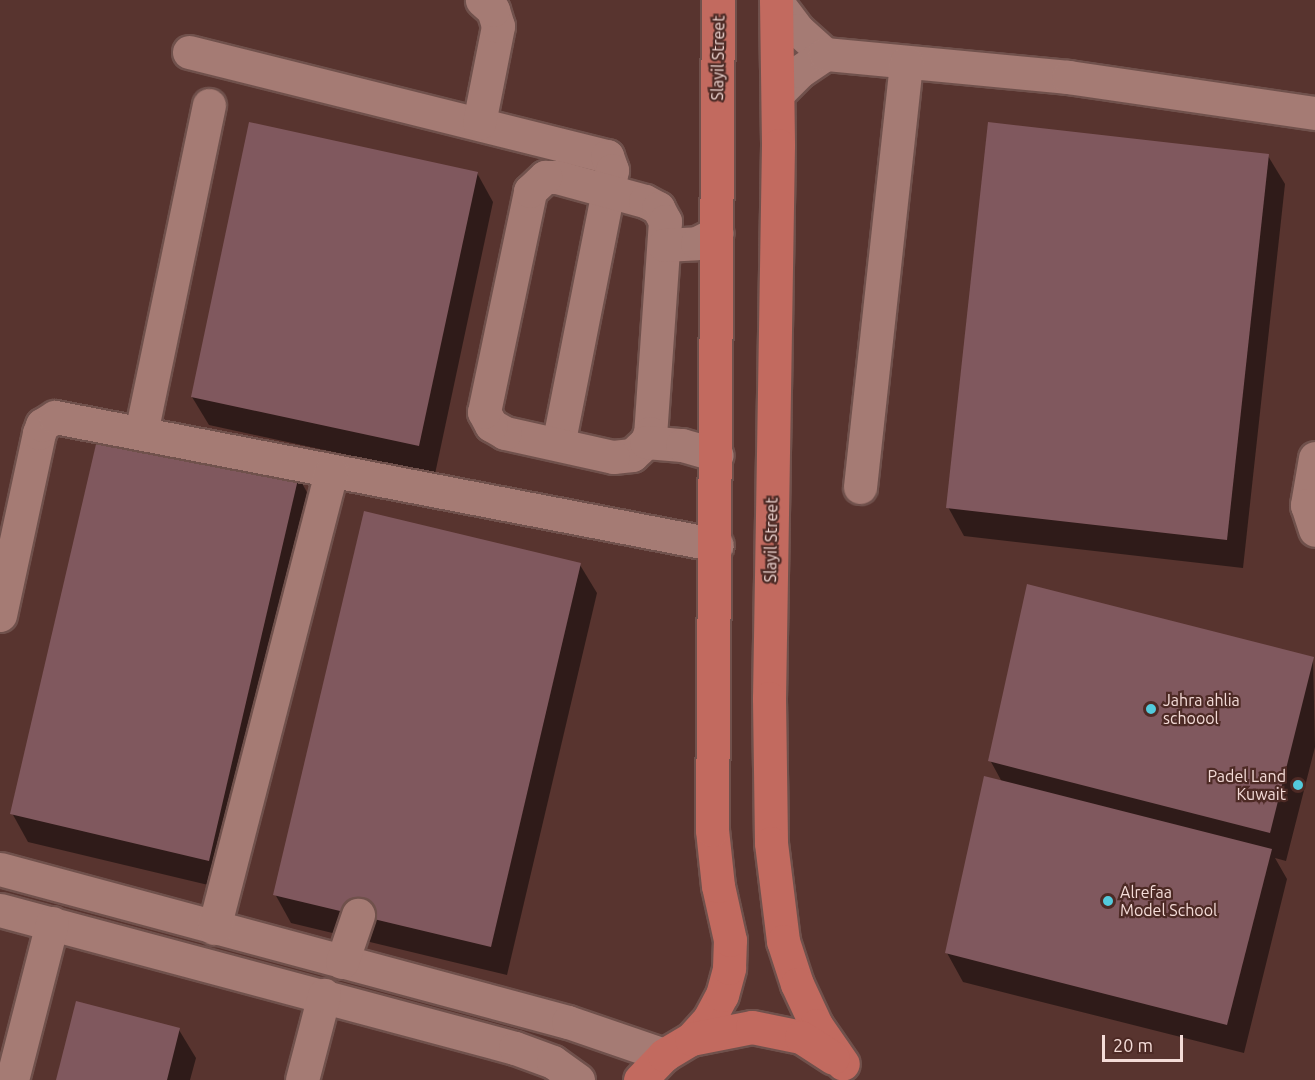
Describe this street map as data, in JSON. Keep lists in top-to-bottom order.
{
  "streets": {
    "main road": ["Slayil Street"]
  },
  "places": ["Jahra ahlia schoool", "Padel Land Kuwait", "Alrefaa Model School"],
  "scale_bar": "20 m"
}
